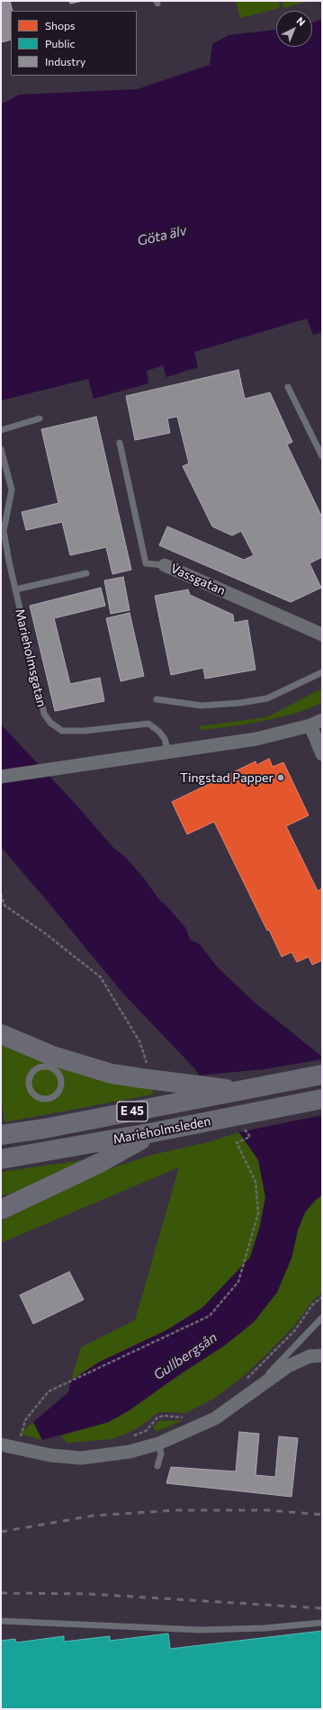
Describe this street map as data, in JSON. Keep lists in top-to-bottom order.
{
  "streets": {
    "highway": ["E 45", "Marieholmsleden"],
    "street": ["Vassgatan"],
    "lane": ["Marieholmsgatan"]
  },
  "water": ["Göta älv", "Gullbergsån"],
  "places": ["Tingstad Papper"],
  "legend": ["Shops", "Public", "Industry"],
  "north": "top right"
}
